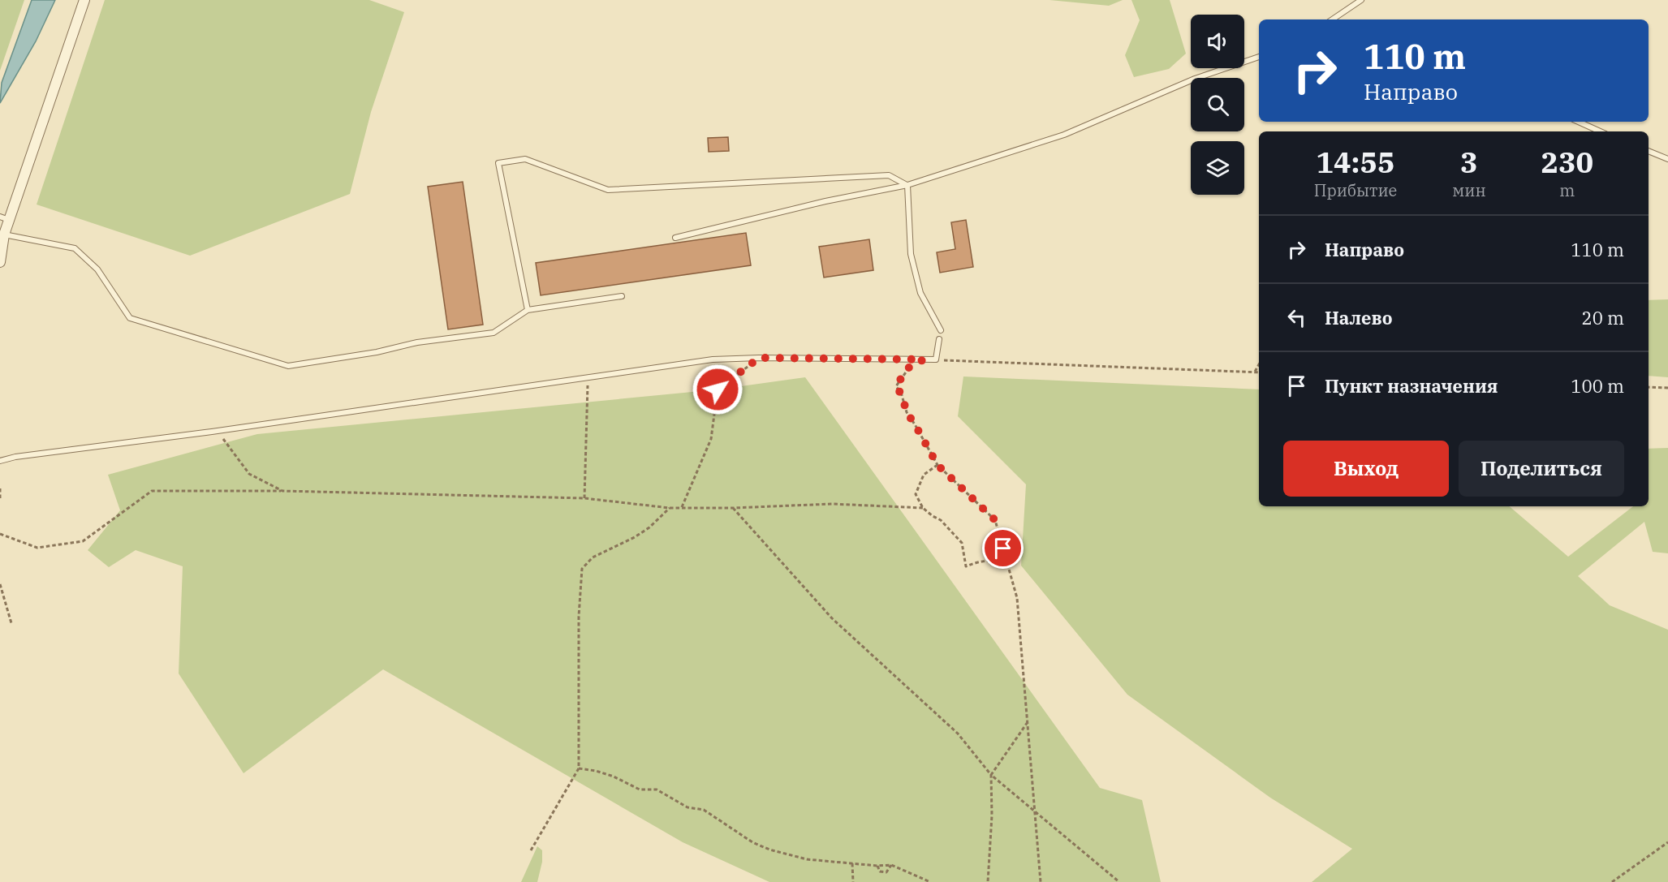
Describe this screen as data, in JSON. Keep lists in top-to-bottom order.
{
  "page": {
    "turn": ["110 m", "Направо"],
    "eta": [
      "14:55",
      "Прибытие",
      "3",
      "мин",
      "230",
      "m"
    ],
    "list": [
      {
        "name": "Направо",
        "value": "110 m"
      },
      {
        "name": "Налево",
        "value": "20 m"
      },
      {
        "name": "Пункт назначения",
        "value": "100 m"
      }
    ],
    "buttons": ["Выход", "Поделиться"]
  }
}
